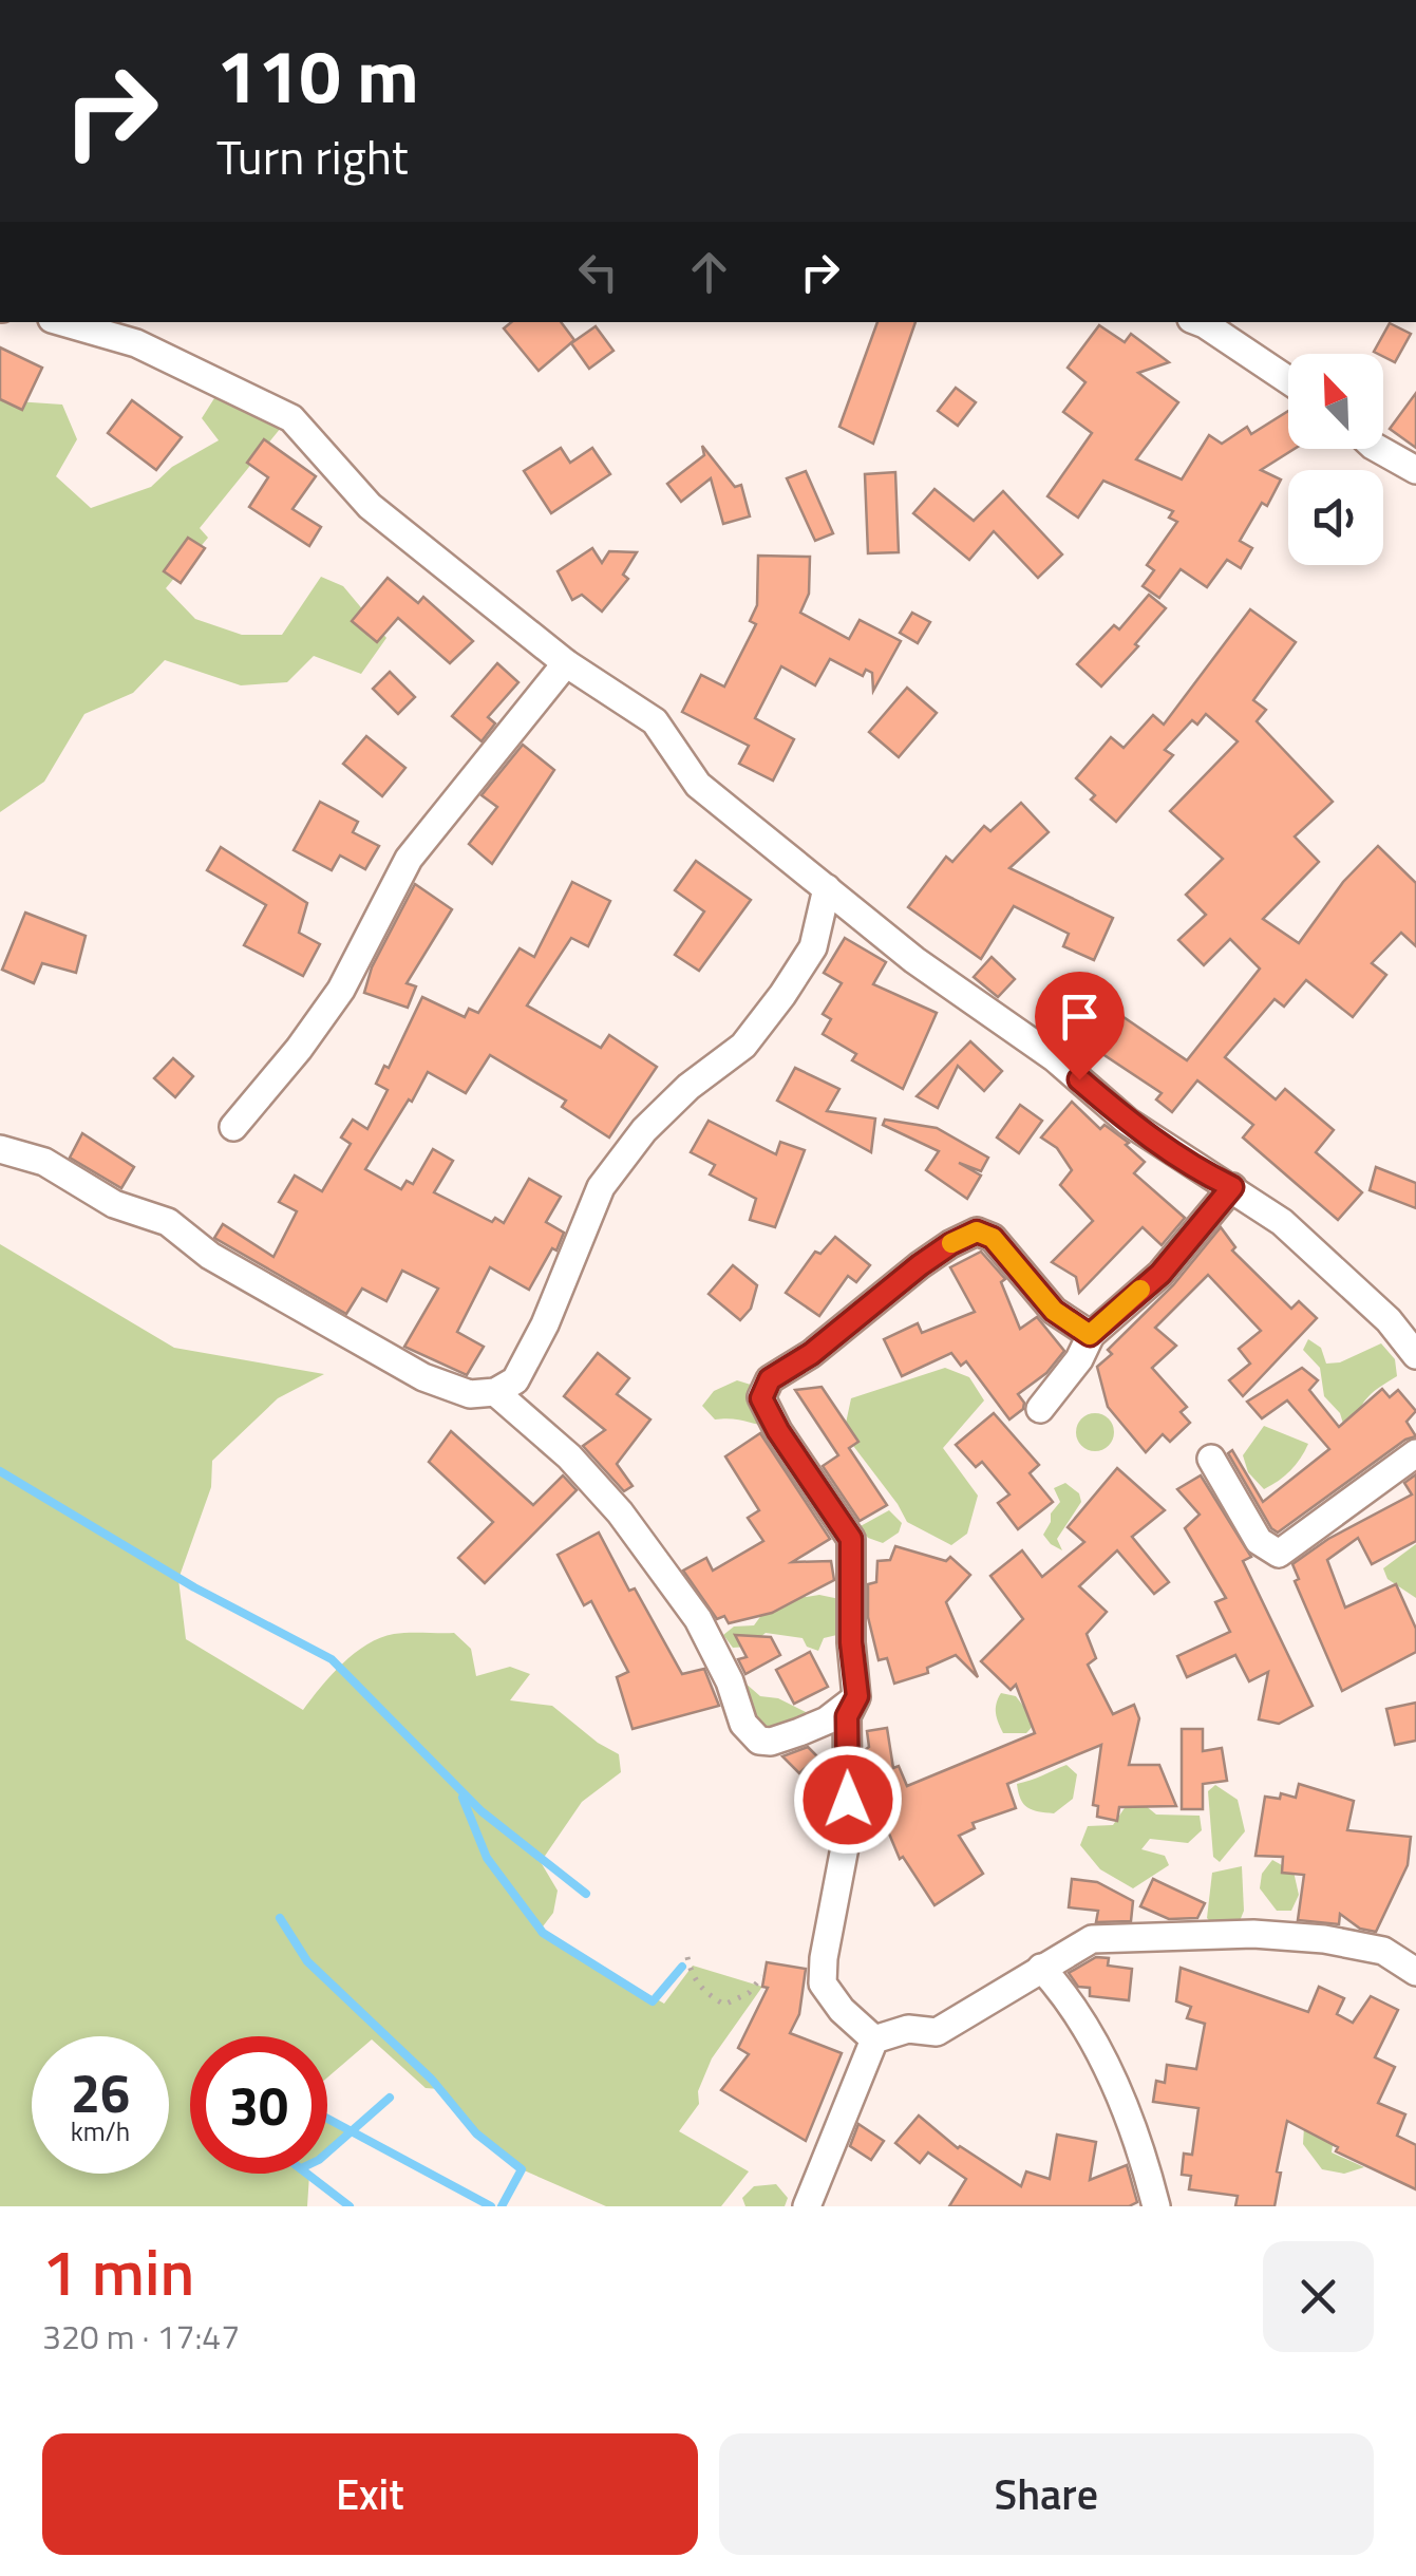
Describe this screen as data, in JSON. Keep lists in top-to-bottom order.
{
  "north": "top left",
  "page": {
    "turn": ["110 m", "Turn right"],
    "speed": "26 km/h",
    "limit": "30",
    "heading": ["1 min", "320 m · 17:47"],
    "buttons": ["Exit", "Share"]
  }
}
